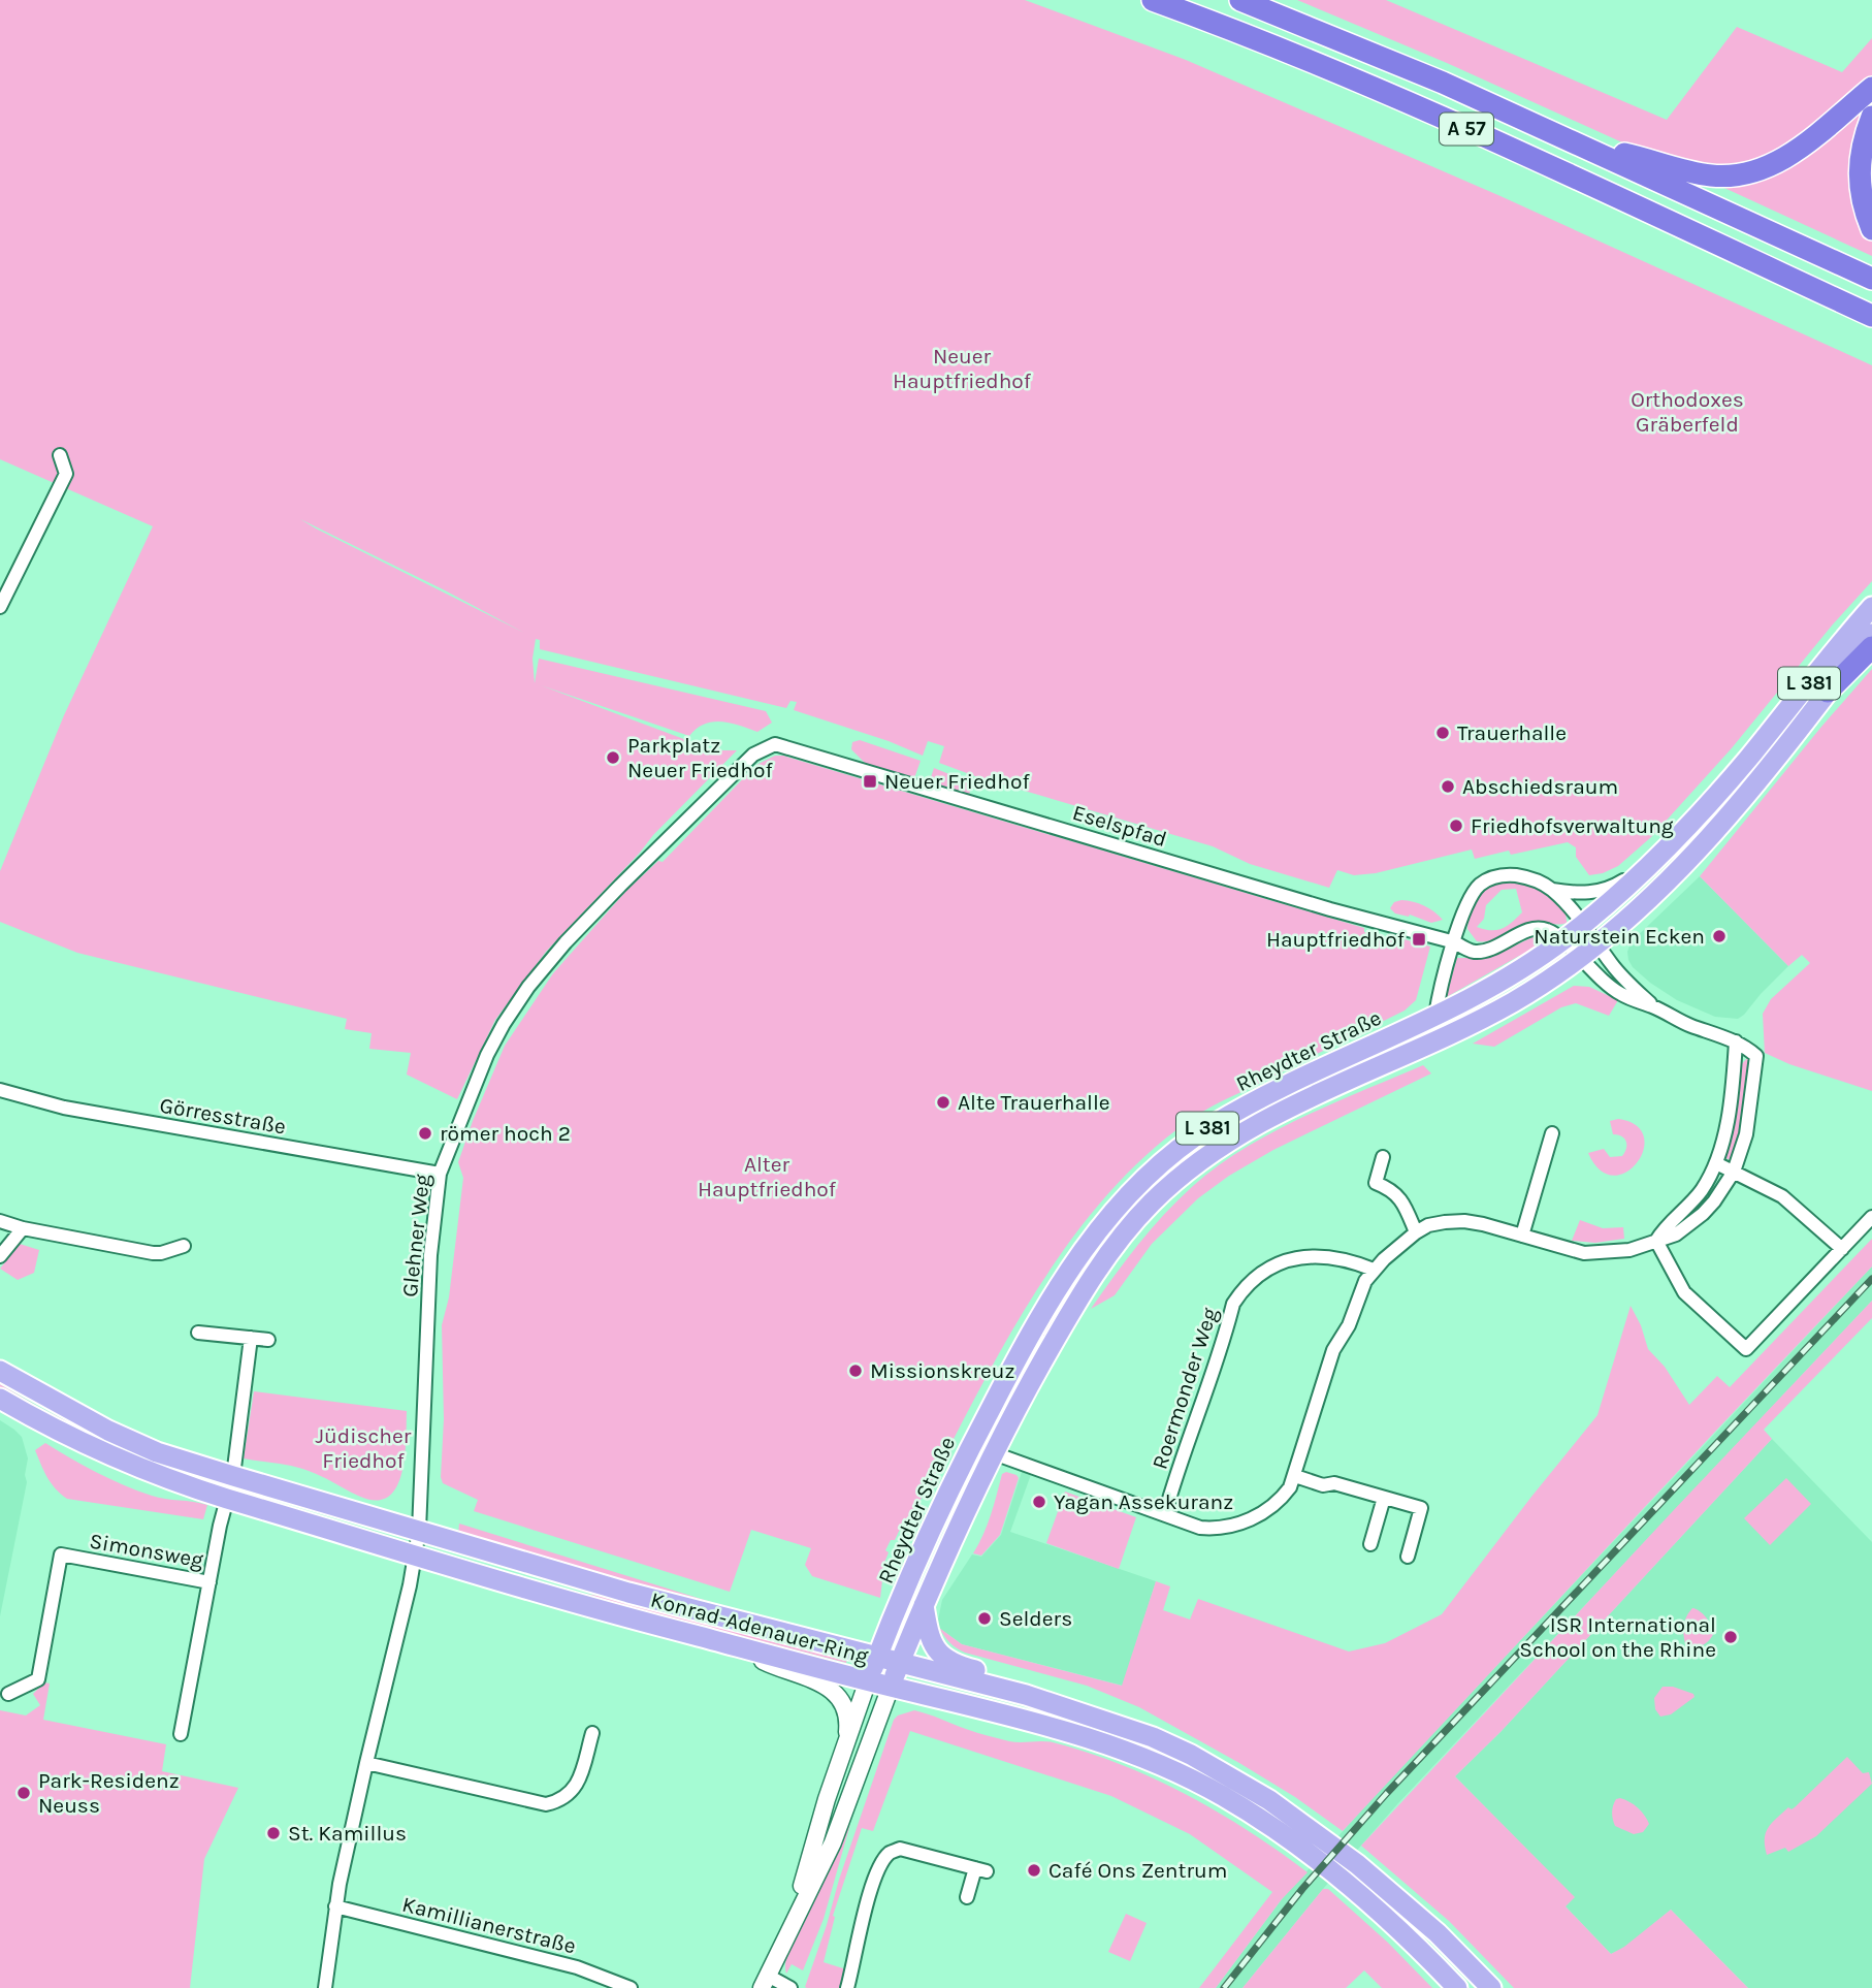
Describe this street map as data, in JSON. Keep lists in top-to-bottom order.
{
  "streets": {
    "highway": ["A 57"],
    "main road": ["L 381", "Rheydter Straße", "Konrad-Adenauer-Ring"],
    "street": [
      "Eselspfad",
      "Görresstraße",
      "Glehner Weg",
      "Roermonder Weg",
      "Simonsweg",
      "Kamillianerstraße"
    ]
  },
  "crossings": [
    ["Eselspfad", "Rheydter Straße"],
    ["Eselspfad", "Glehner Weg"],
    ["Rheydter Straße", "Konrad-Adenauer-Ring"],
    ["Görresstraße", "Glehner Weg"],
    ["Glehner Weg", "Konrad-Adenauer-Ring"],
    ["Glehner Weg", "Kamillianerstraße"],
    ["Simonsweg", "Konrad-Adenauer-Ring"]
  ],
  "parks": [
    "Neuer Hauptfriedhof",
    "Orthodoxes Gräberfeld",
    "Alter Hauptfriedhof",
    "Jüdischer Friedhof"
  ],
  "places": {
    "other": [
      "Trauerhalle",
      "Parkplatz Neuer Friedhof",
      "Abschiedsraum",
      "Friedhofsverwaltung",
      "Naturstein Ecken",
      "Alte Trauerhalle",
      "römer hoch 2",
      "Missionskreuz",
      "Yagan Assekuranz",
      "Selders",
      "ISR International School on the Rhine",
      "Park-Residenz Neuss",
      "St. Kamillus",
      "Café Ons Zentrum"
    ],
    "transit": ["Neuer Friedhof", "Hauptfriedhof"]
  }
}
